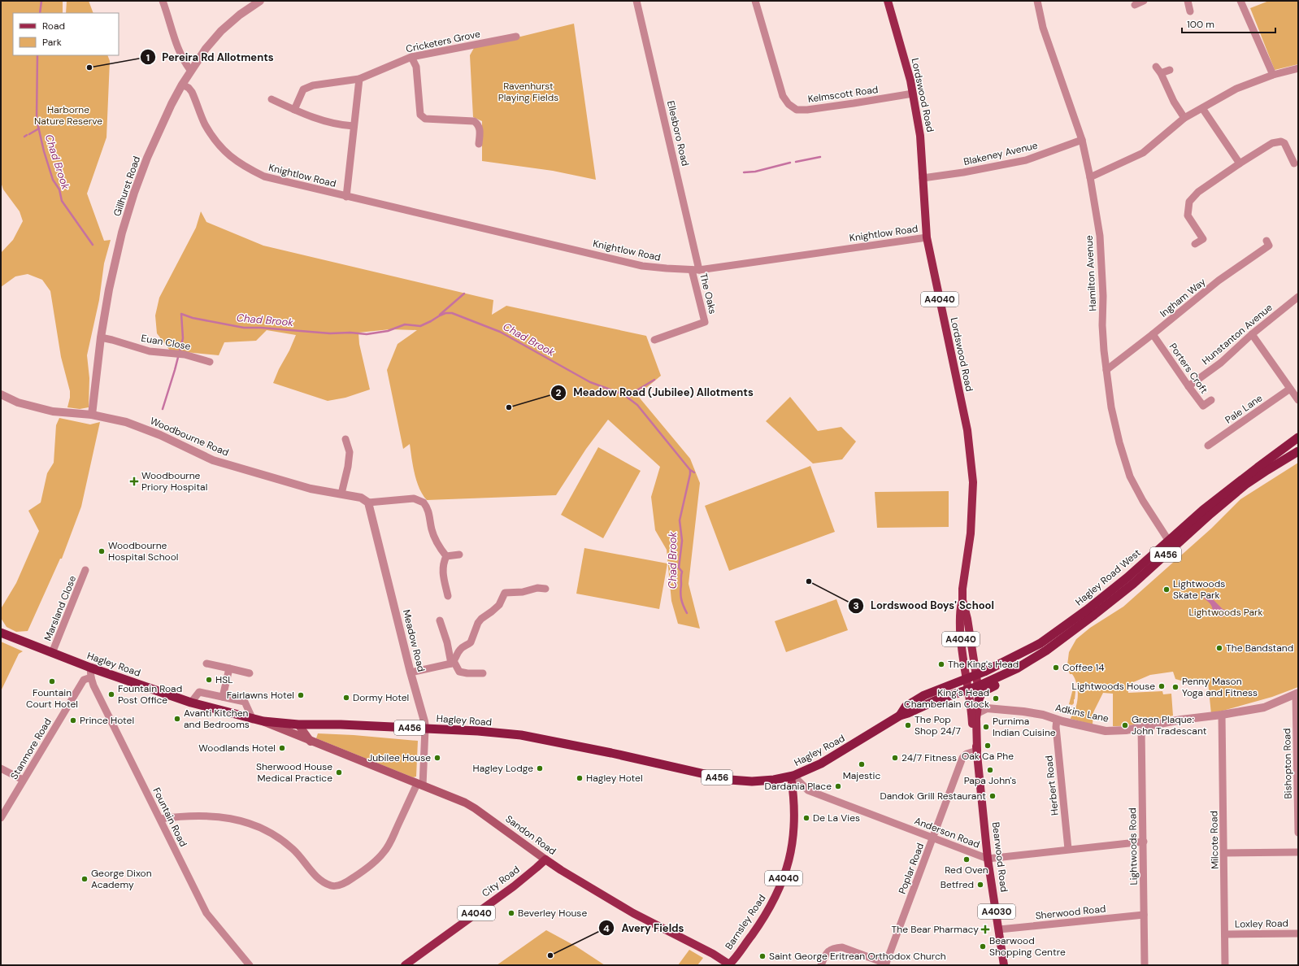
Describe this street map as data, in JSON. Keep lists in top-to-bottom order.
{
  "streets": {
    "highway": ["A456", "Hagley Road West", "Hagley Road"],
    "main road": [
      "Lordswood Road",
      "A4040",
      "Sandon Road",
      "Bearwood Road",
      "City Road",
      "A4030",
      "Barnsley Road"
    ],
    "street": [
      "Cricketers Grove",
      "Kelmscott Road",
      "Ellesboro Road",
      "Blakeney Avenue",
      "Knightlow Road",
      "Gillhurst Road",
      "Hamilton Avenue",
      "The Oaks",
      "Ingham Way",
      "Hunstanton Avenue",
      "Euan Close",
      "Porters Croft",
      "Pale Lane",
      "Woodbourne Road",
      "Marsland Close",
      "Meadow Road",
      "Adkins Lane",
      "Stanmore Road",
      "Bishopton Road",
      "Herbert Road",
      "Fountain Road",
      "Anderson Road",
      "Milcote Road",
      "Lightwoods Road",
      "Poplar Road",
      "Sherwood Road",
      "Loxley Road"
    ]
  },
  "crossings": [
    ["Cricketers Grove", "Knightlow Road"],
    ["Kelmscott Road", "Lordswood Road"],
    ["Lordswood Road", "Blakeney Avenue"],
    ["Lordswood Road", "Knightlow Road"],
    ["Lordswood Road", "Hagley Road West"],
    ["Lordswood Road", "Hagley Road"],
    ["Lordswood Road", "Bearwood Road"],
    ["Ellesboro Road", "Knightlow Road"],
    ["Ellesboro Road", "The Oaks"],
    ["Blakeney Avenue", "Hamilton Avenue"],
    ["Knightlow Road", "Gillhurst Road"],
    ["Knightlow Road", "The Oaks"],
    ["Gillhurst Road", "Euan Close"],
    ["Gillhurst Road", "Woodbourne Road"],
    ["Hamilton Avenue", "Ingham Way"],
    ["Hamilton Avenue", "Hagley Road West"],
    ["Ingham Way", "Porters Croft"],
    ["Hunstanton Avenue", "Porters Croft"],
    ["Woodbourne Road", "Meadow Road"],
    ["A456", "Hagley Road West"],
    ["A456", "Bearwood Road"],
    ["Hagley Road West", "Hagley Road"],
    ["Hagley Road West", "Bearwood Road"],
    ["Marsland Close", "Hagley Road"],
    ["Meadow Road", "Hagley Road"],
    ["Meadow Road", "Sandon Road"],
    ["Hagley Road", "Fountain Road"],
    ["Hagley Road", "Anderson Road"],
    ["Hagley Road", "Sandon Road"],
    ["Hagley Road", "Bearwood Road"],
    ["Hagley Road", "Barnsley Road"],
    ["Adkins Lane", "Bishopton Road"],
    ["Adkins Lane", "Herbert Road"],
    ["Adkins Lane", "Milcote Road"],
    ["Adkins Lane", "Lightwoods Road"],
    ["Adkins Lane", "Bearwood Road"],
    ["Stanmore Road", "Fountain Road"],
    ["Herbert Road", "Anderson Road"],
    ["Anderson Road", "Lightwoods Road"],
    ["Anderson Road", "Bearwood Road"],
    ["Anderson Road", "Poplar Road"],
    ["Anderson Road", "Barnsley Road"],
    ["Sandon Road", "City Road"],
    ["Sandon Road", "Barnsley Road"],
    ["Milcote Road", "Loxley Road"],
    ["Lightwoods Road", "Sherwood Road"],
    ["Bearwood Road", "Poplar Road"],
    ["Bearwood Road", "Sherwood Road"]
  ],
  "water": ["Chad Brook"],
  "parks": ["Ravenhurst Playing Fields", "Harborne Nature Reserve", "Lightwoods Park"],
  "places": {
    "other": [
      "Pereira Rd Allotments",
      "Meadow Road (Jubilee) Allotments",
      "Woodbourne Hospital School",
      "Lordswood Boys' School",
      "Lightwoods Skate Park",
      "The Bandstand",
      "The King's Head",
      "Coffee 14",
      "HSL",
      "Fountain Court Hotel",
      "Lightwoods House",
      "Penny Mason Yoga and Fitness",
      "Fountain Road Post Office",
      "Fairlawns Hotel",
      "Dormy Hotel",
      "King's Head Chamberlain Clock",
      "Avanti Kitchen and Bedrooms",
      "Prince Hotel",
      "The Pop Shop 24/7",
      "Green Plaque: John Tradescant",
      "Purnima Indian Cuisine",
      "Oak Ca Phe",
      "Woodlands Hotel",
      "Jubilee House",
      "24/7 Fitness",
      "Majestic",
      "Hagley Lodge",
      "Papa John's",
      "Sherwood House Medical Practice",
      "Hagley Hotel",
      "Dardania Place",
      "Dandok Grill Restaurant",
      "De La Vies",
      "Red Oven",
      "George Dixon Academy",
      "Betfred",
      "Beverley House",
      "Bearwood Shopping Centre",
      "Avery Fields",
      "Saint George Eritrean Orthodox Church"
    ],
    "health": ["Woodbourne Priory Hospital", "The Bear Pharmacy"]
  },
  "legend": ["Road", "Park"],
  "scale_bar": "100 m"
}
